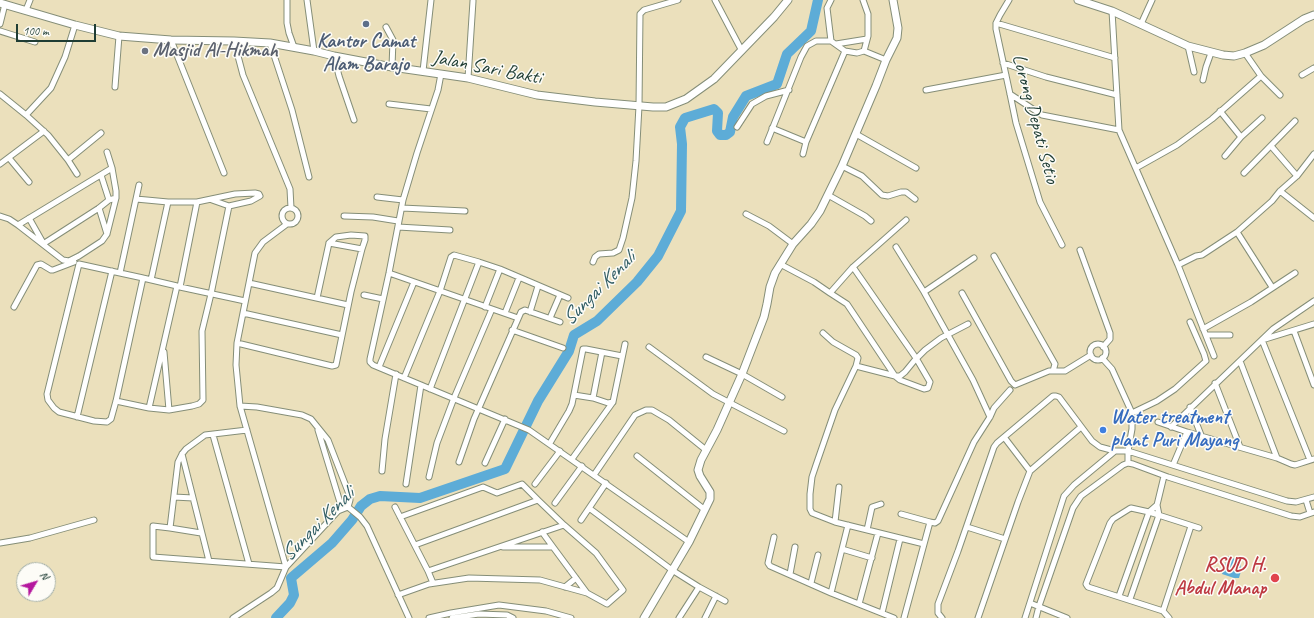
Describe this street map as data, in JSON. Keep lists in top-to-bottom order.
{
  "streets": {
    "main road": ["Jalan Sari Bakti"],
    "street": ["Lorong Depati Setio"]
  },
  "water": ["Sungai Kenali"],
  "places": [
    "Kantor Camat Alam Barajo",
    "Masjid Al-Hikmah",
    "Water treatment plant Puri Mayang",
    "RSUD H. Abdul Manap"
  ],
  "scale_bar": "100 m",
  "north": "top right"
}
